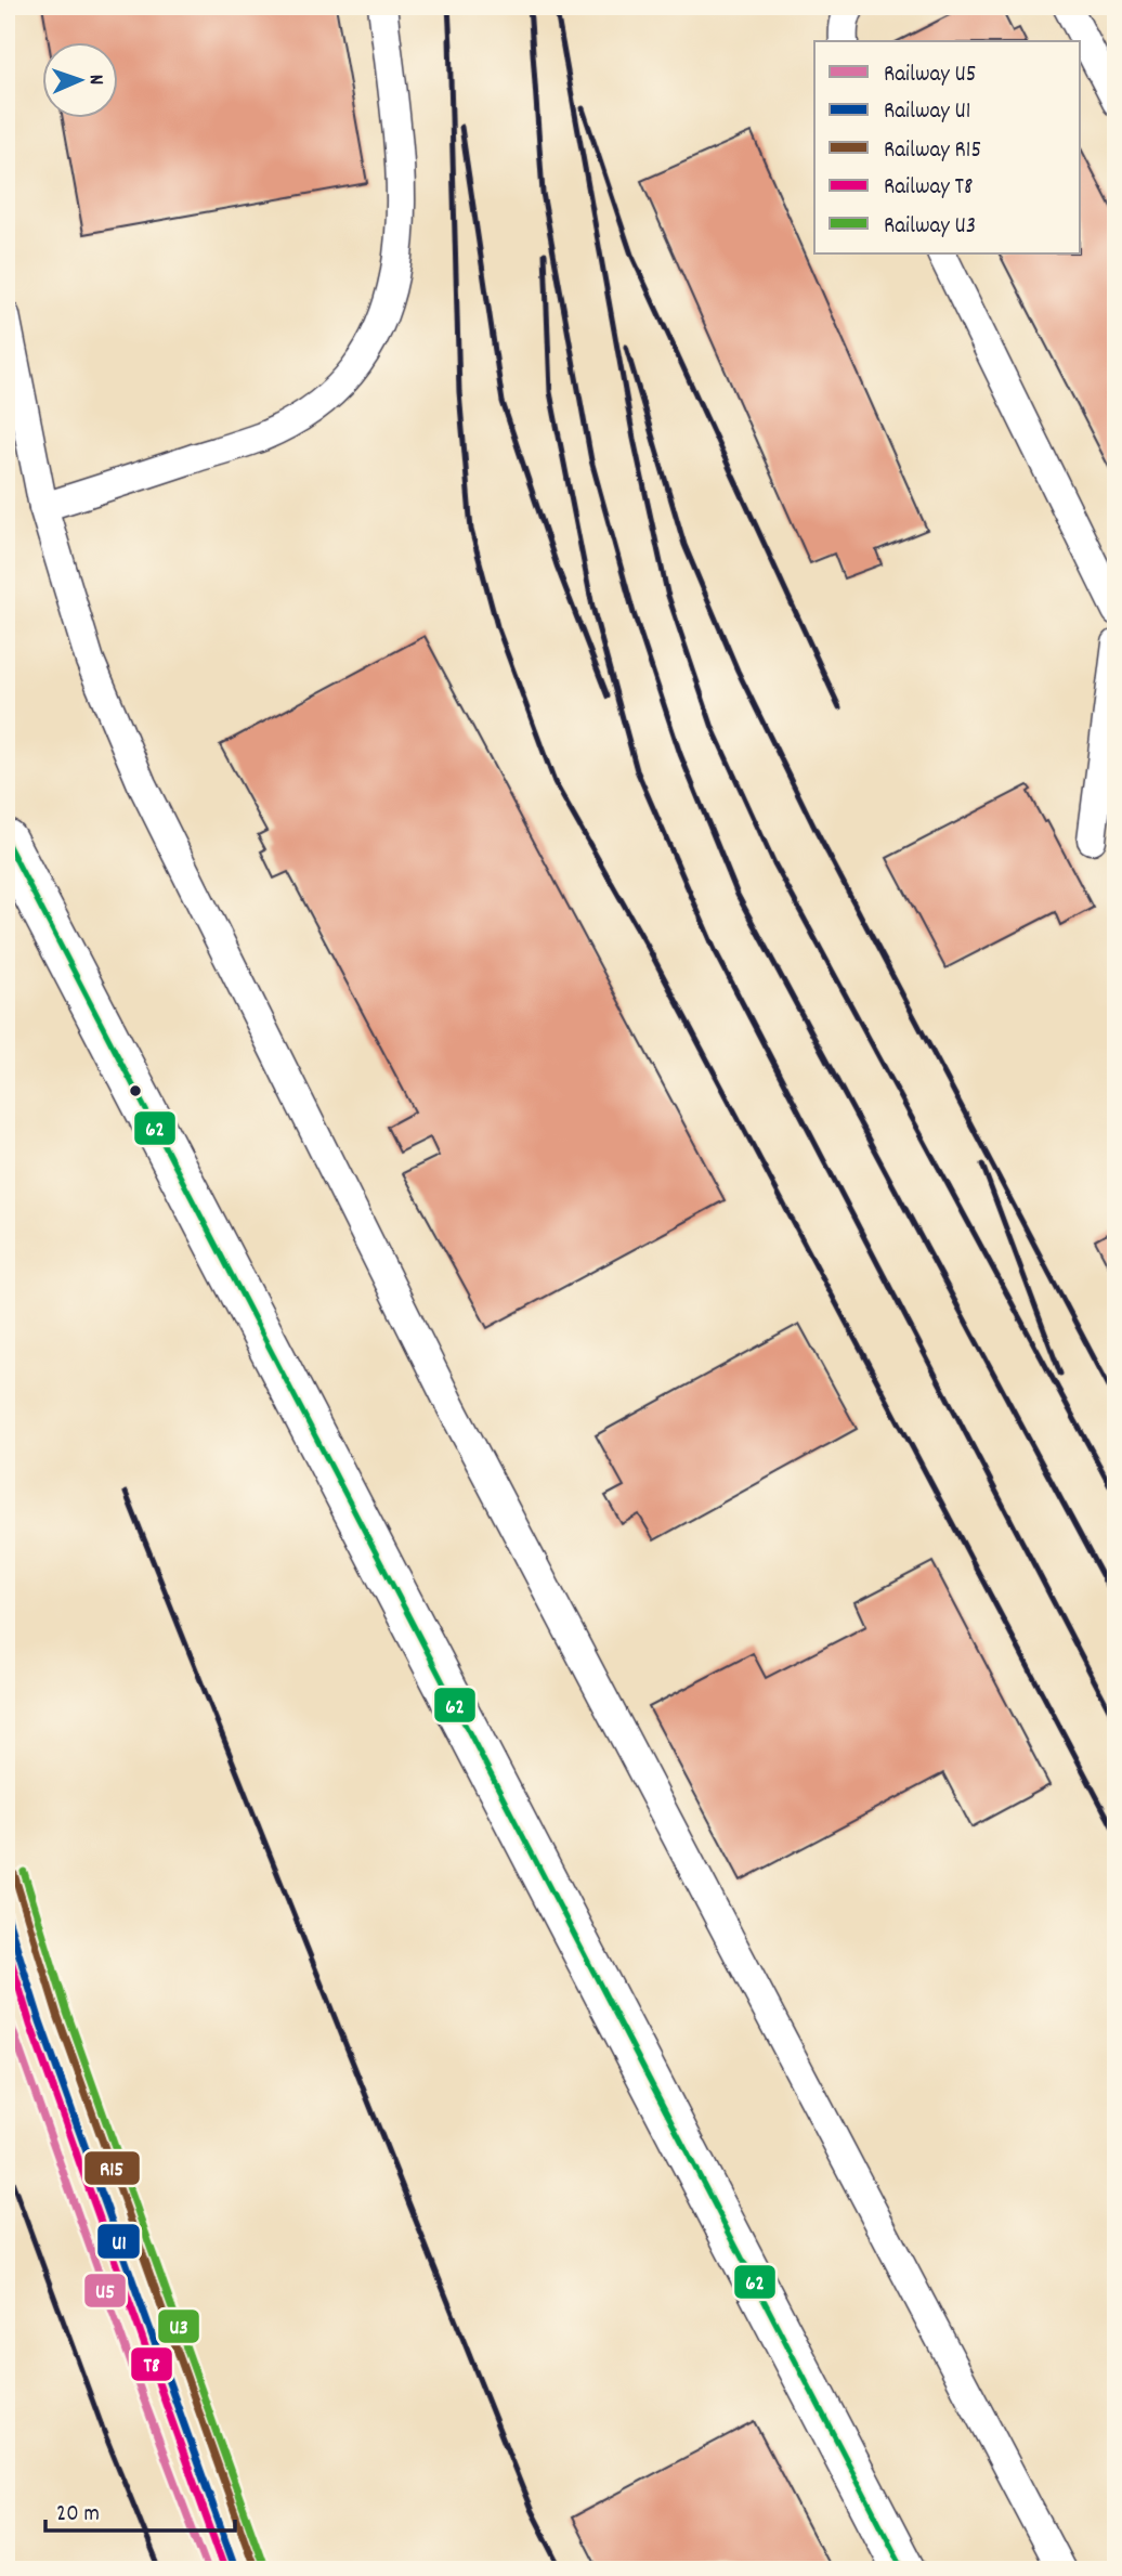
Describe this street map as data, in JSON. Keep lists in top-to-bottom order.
{
  "lines": [
    "transit line 62",
    "rail line U3",
    "rail line R15",
    "rail line U1",
    "rail line T8",
    "rail line U5"
  ],
  "legend": [
    "Railway U5",
    "Railway U1",
    "Railway R15",
    "Railway T8",
    "Railway U3"
  ],
  "scale_bar": "20 m",
  "north": "right"
}
